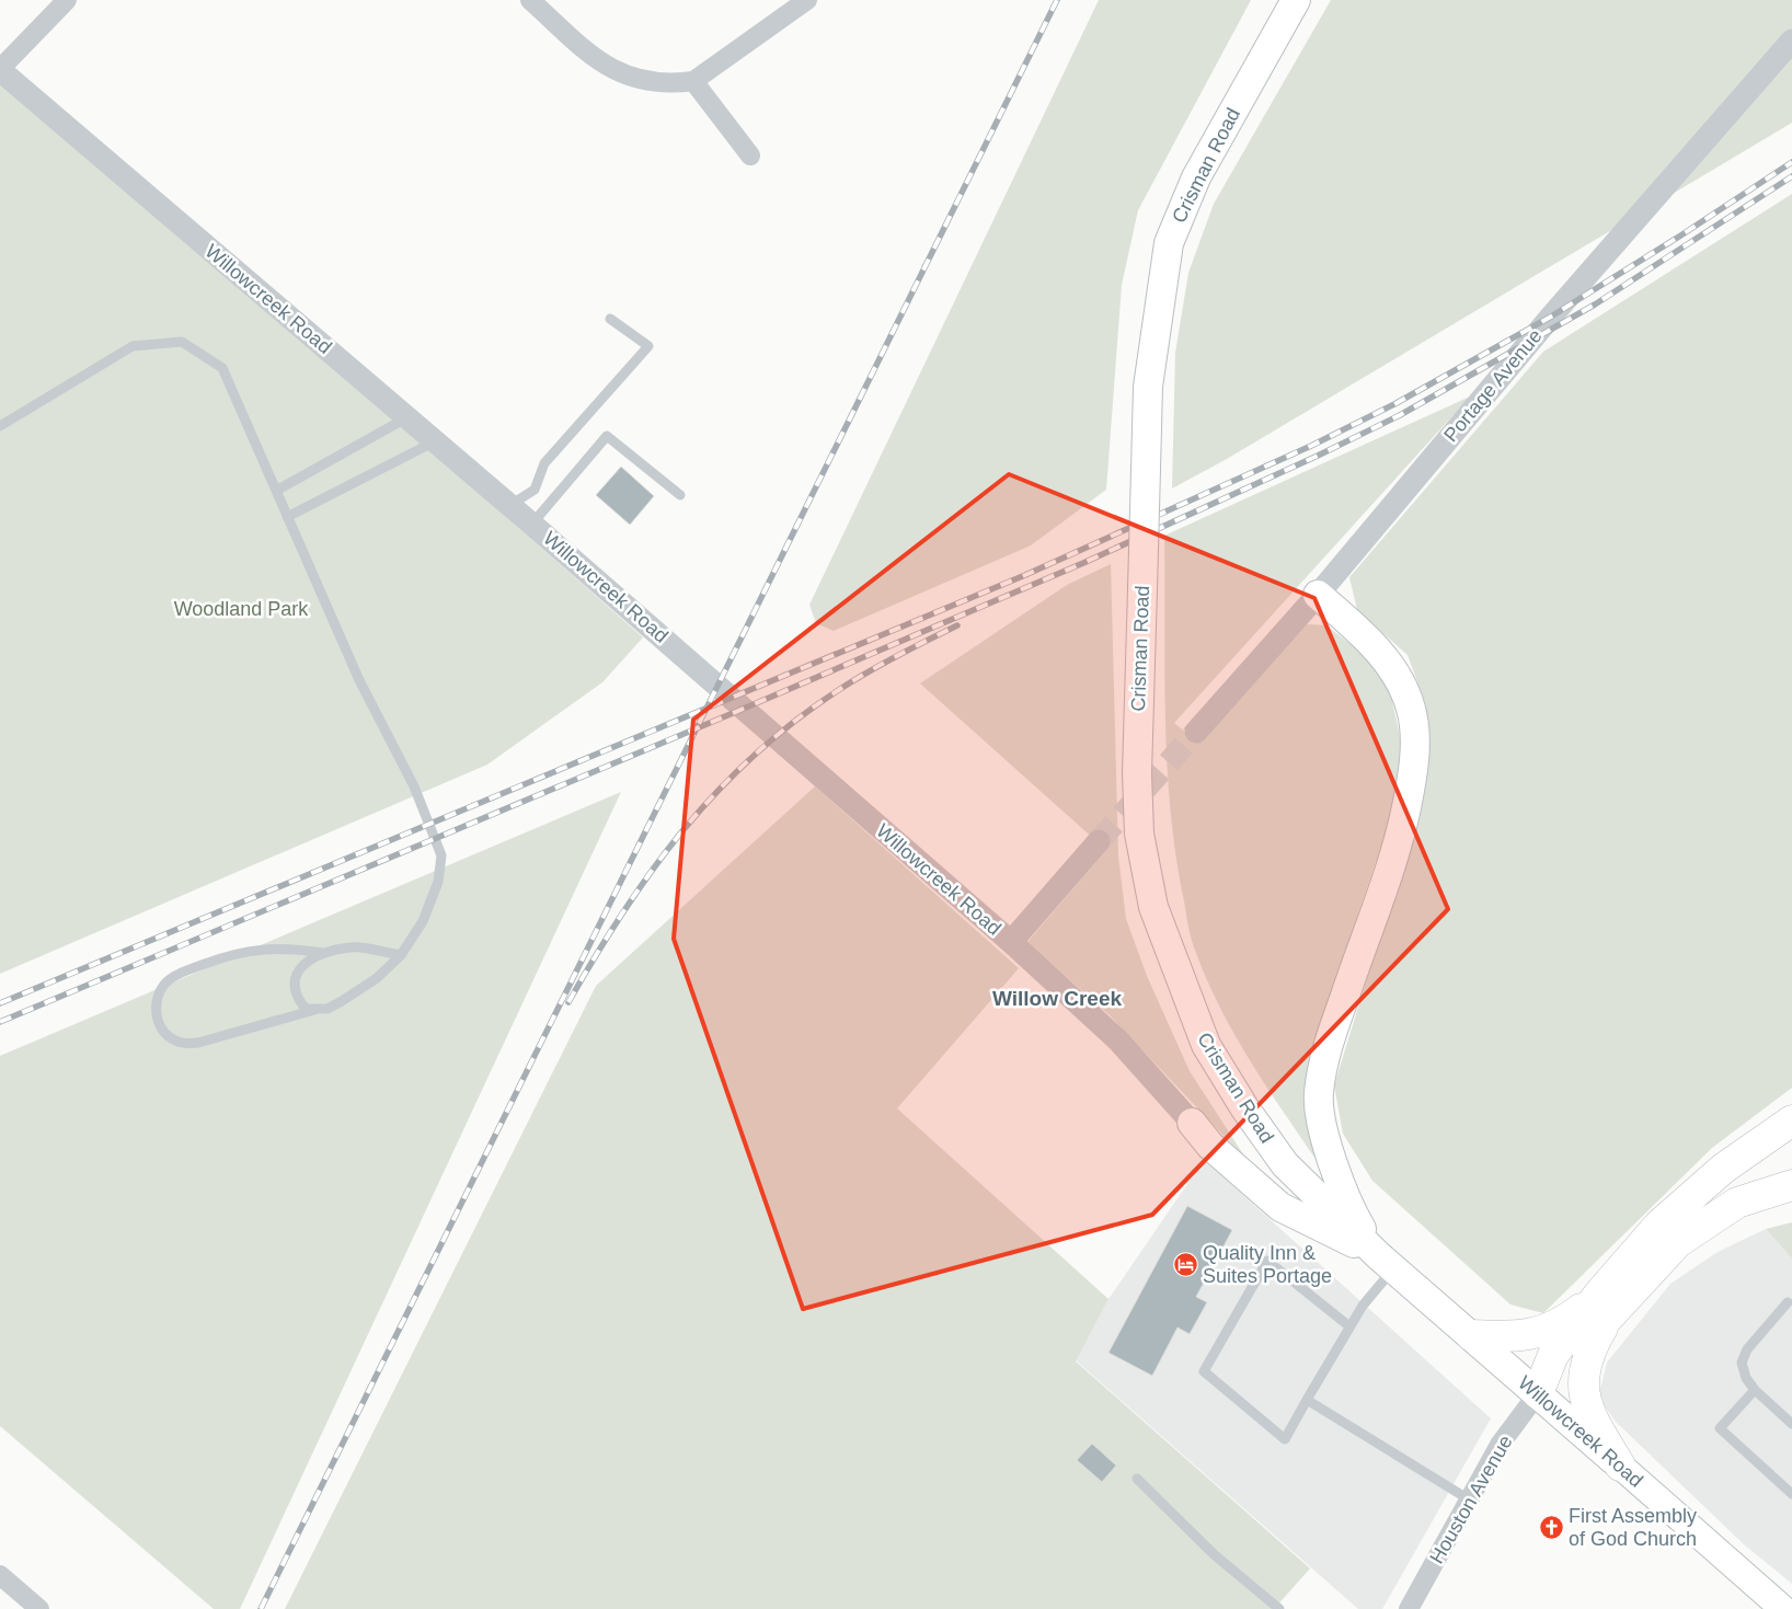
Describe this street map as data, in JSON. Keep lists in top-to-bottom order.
{
  "streets": {
    "main road": ["Crisman Road", "Willowcreek Road"],
    "street": ["Portage Avenue", "Houston Avenue"]
  },
  "crossings": [
    ["Crisman Road", "Willowcreek Road"],
    ["Willowcreek Road", "Houston Avenue"]
  ],
  "districts": ["Willow Creek"],
  "parks": ["Woodland Park"],
  "places": {
    "hotel": ["Quality Inn & Suites Portage"],
    "church": ["First Assembly of God Church"]
  }
}
